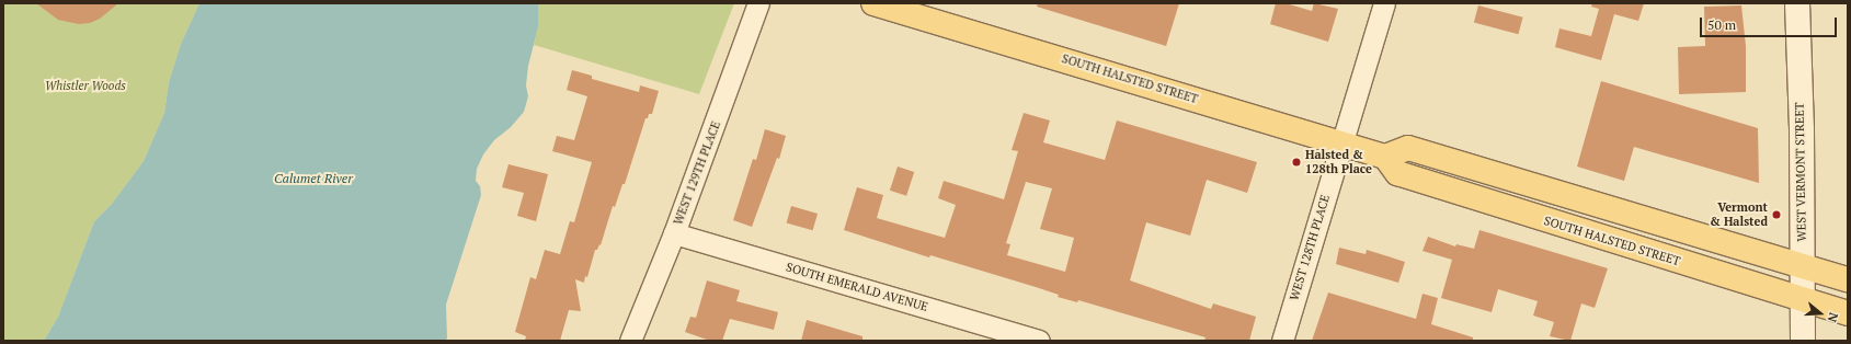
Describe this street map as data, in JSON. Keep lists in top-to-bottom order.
{
  "streets": {
    "main road": ["SOUTH HALSTED STREET"],
    "street": [
      "WEST VERMONT STREET",
      "WEST 129TH PLACE",
      "WEST 128TH PLACE",
      "SOUTH EMERALD AVENUE"
    ]
  },
  "crossings": [
    ["SOUTH HALSTED STREET", "WEST VERMONT STREET"],
    ["SOUTH HALSTED STREET", "WEST 128TH PLACE"],
    ["WEST 129TH PLACE", "SOUTH EMERALD AVENUE"]
  ],
  "water": ["Calumet River"],
  "parks": ["Whistler Woods"],
  "places": ["Halsted & 128th Place", "Vermont & Halsted"],
  "scale_bar": "50 m",
  "north": "right"
}
